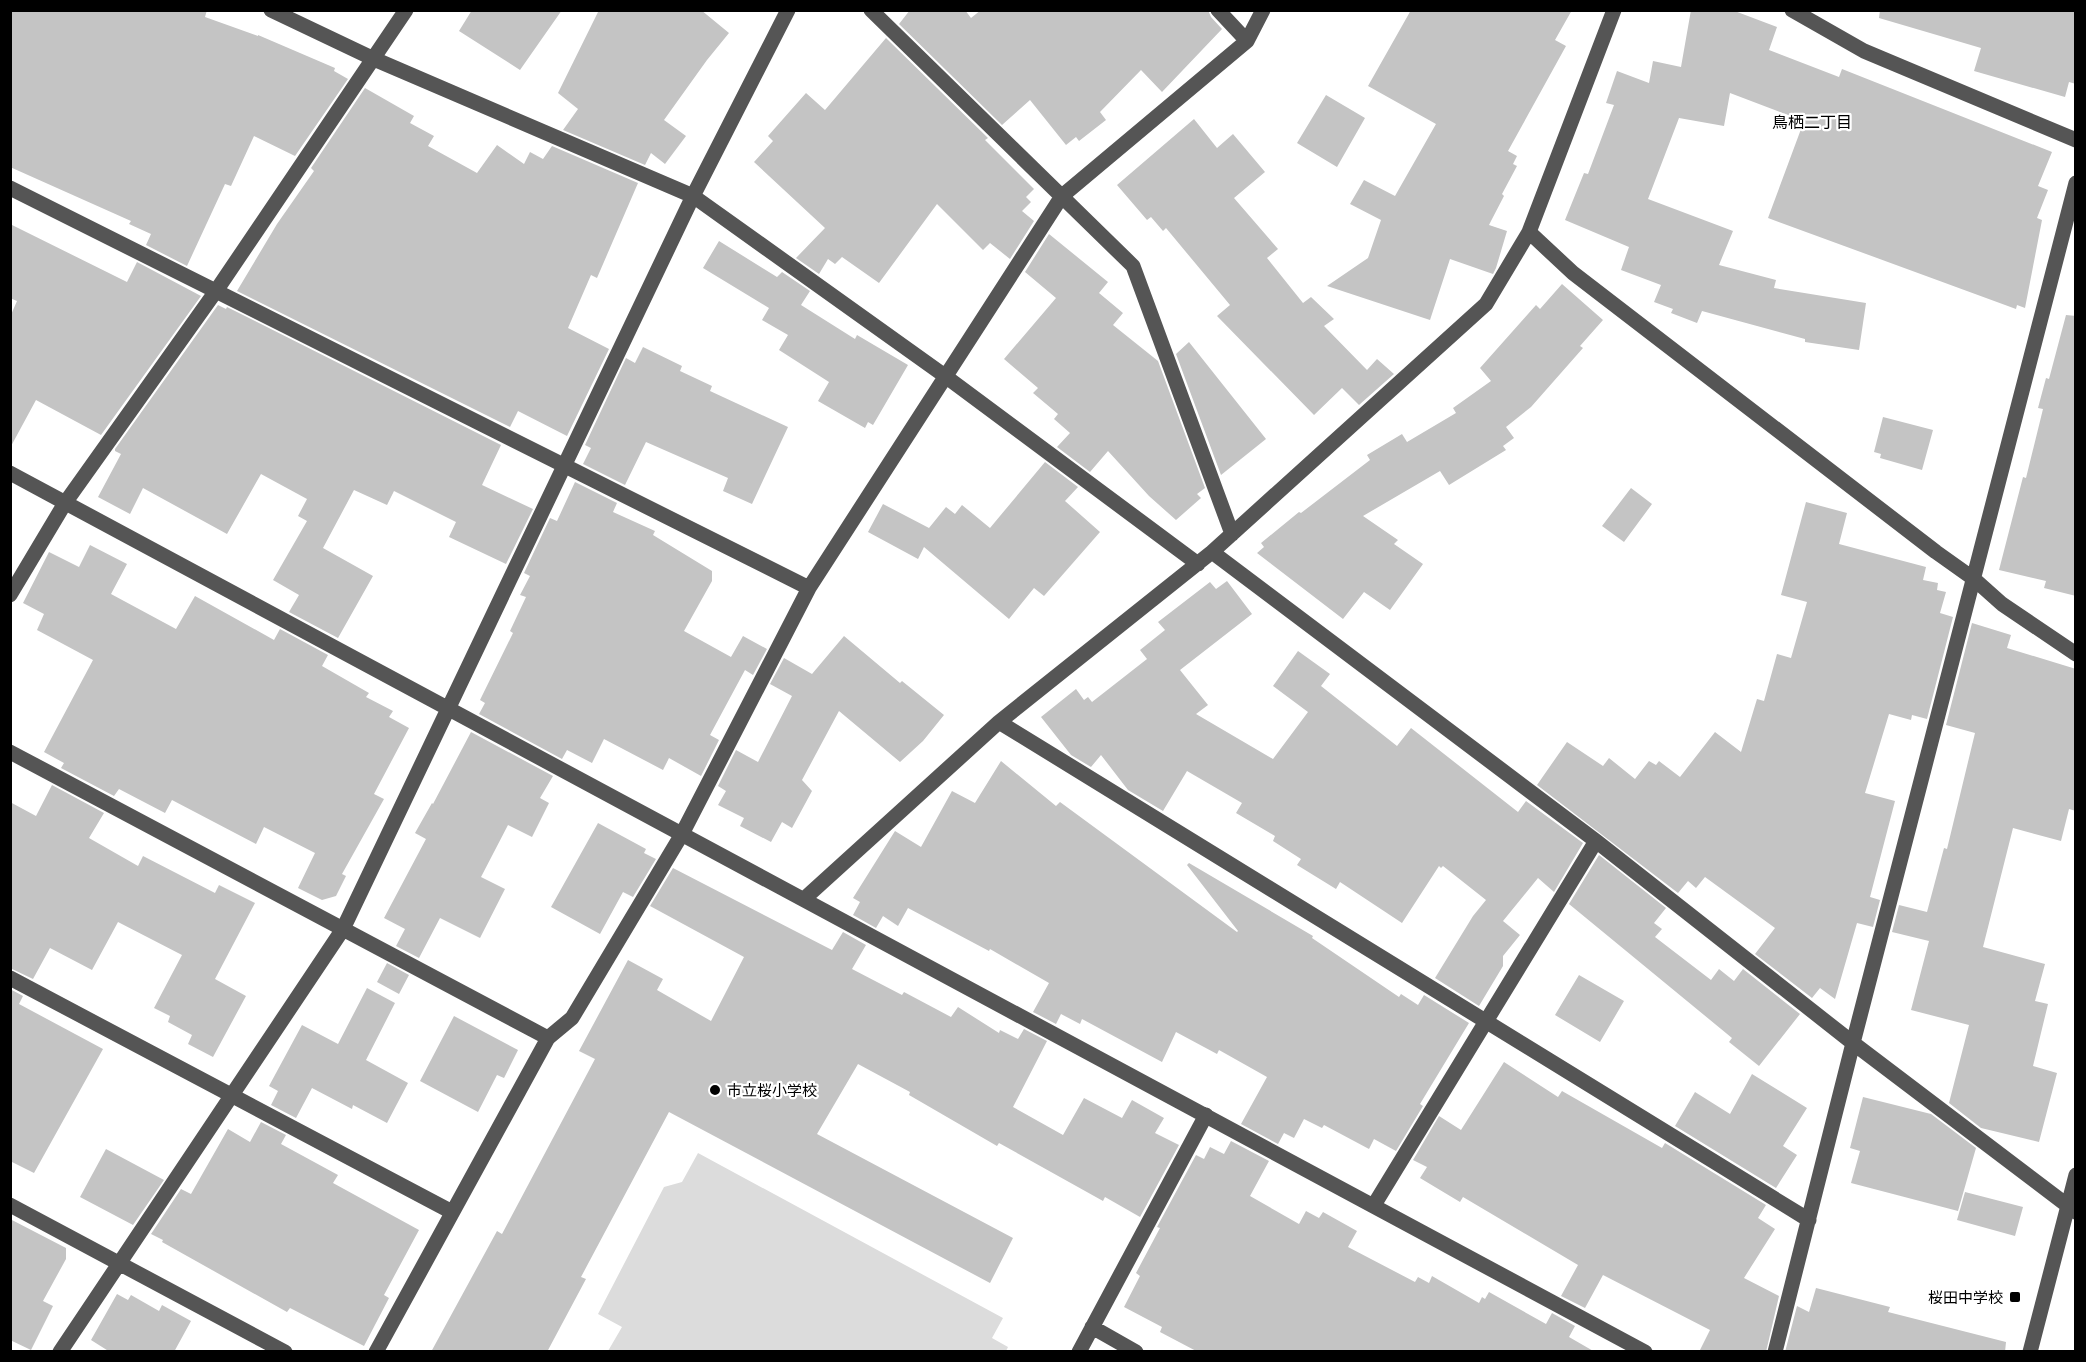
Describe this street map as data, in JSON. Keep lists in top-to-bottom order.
{
  "districts": ["鳥栖二丁目"],
  "places": {
    "other": ["市立桜小学校"],
    "transit": ["桜田中学校"]
  }
}
